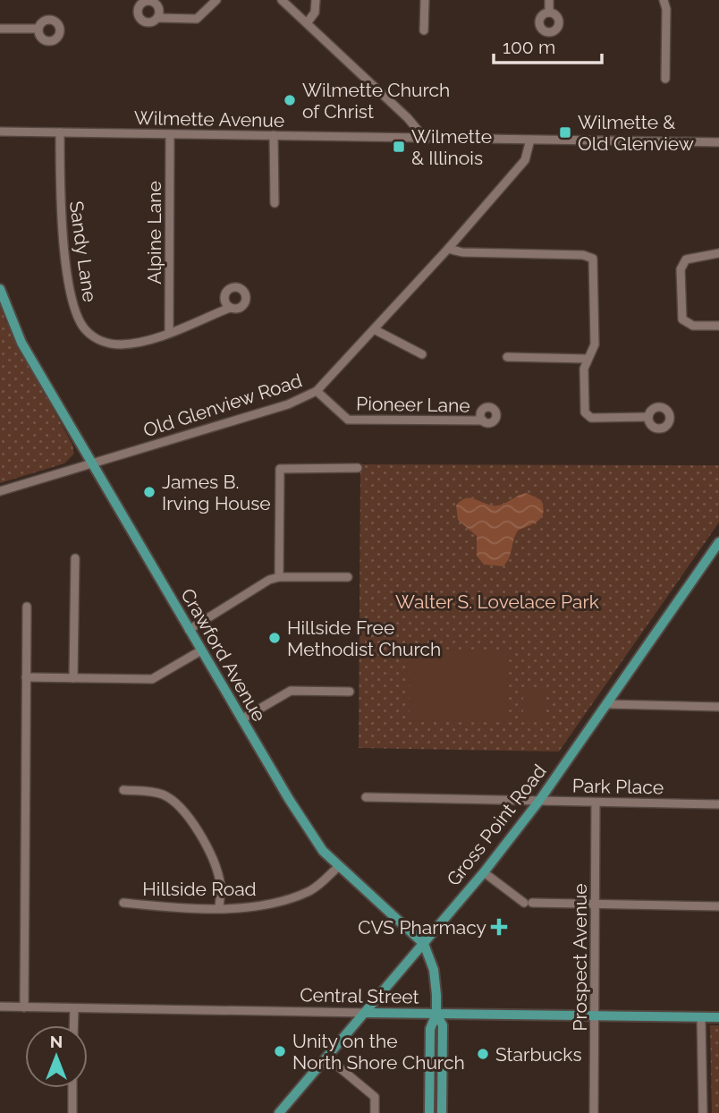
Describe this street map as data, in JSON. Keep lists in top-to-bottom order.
{
  "streets": {
    "main road": ["Crawford Avenue", "Gross Point Road", "Central Street"],
    "street": [
      "Wilmette Avenue",
      "Alpine Lane",
      "Sandy Lane",
      "Pioneer Lane",
      "Old Glenview Road",
      "Park Place",
      "Hillside Road",
      "Prospect Avenue"
    ]
  },
  "crossings": [
    ["Wilmette Avenue", "Alpine Lane"],
    ["Wilmette Avenue", "Sandy Lane"],
    ["Wilmette Avenue", "Old Glenview Road"],
    ["Alpine Lane", "Sandy Lane"],
    ["Pioneer Lane", "Old Glenview Road"],
    ["Old Glenview Road", "Crawford Avenue"],
    ["Crawford Avenue", "Gross Point Road"],
    ["Crawford Avenue", "Hillside Road"],
    ["Crawford Avenue", "Central Street"],
    ["Park Place", "Gross Point Road"],
    ["Park Place", "Prospect Avenue"],
    ["Gross Point Road", "Central Street"],
    ["Prospect Avenue", "Central Street"]
  ],
  "parks": ["Walter S. Lovelace Park"],
  "places": {
    "other": [
      "Wilmette Church of Christ",
      "James B. Irving House",
      "Hillside Free Methodist Church",
      "Unity on the North Shore Church",
      "Starbucks"
    ],
    "transit": ["Wilmette & Old Glenview", "Wilmette & Illinois"],
    "health": ["CVS Pharmacy"]
  },
  "scale_bar": "100 m",
  "north": "top"
}
